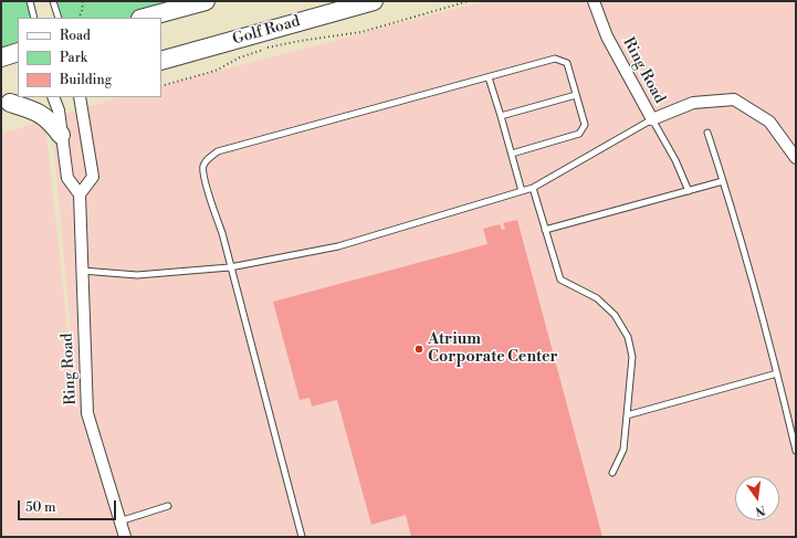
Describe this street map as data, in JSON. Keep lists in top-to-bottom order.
{
  "streets": {
    "main road": ["Golf Road"],
    "street": ["Ring Road"]
  },
  "places": ["Atrium Corporate Center"],
  "legend": ["Road", "Park", "Building"],
  "scale_bar": "50 m",
  "north": "bottom"
}
